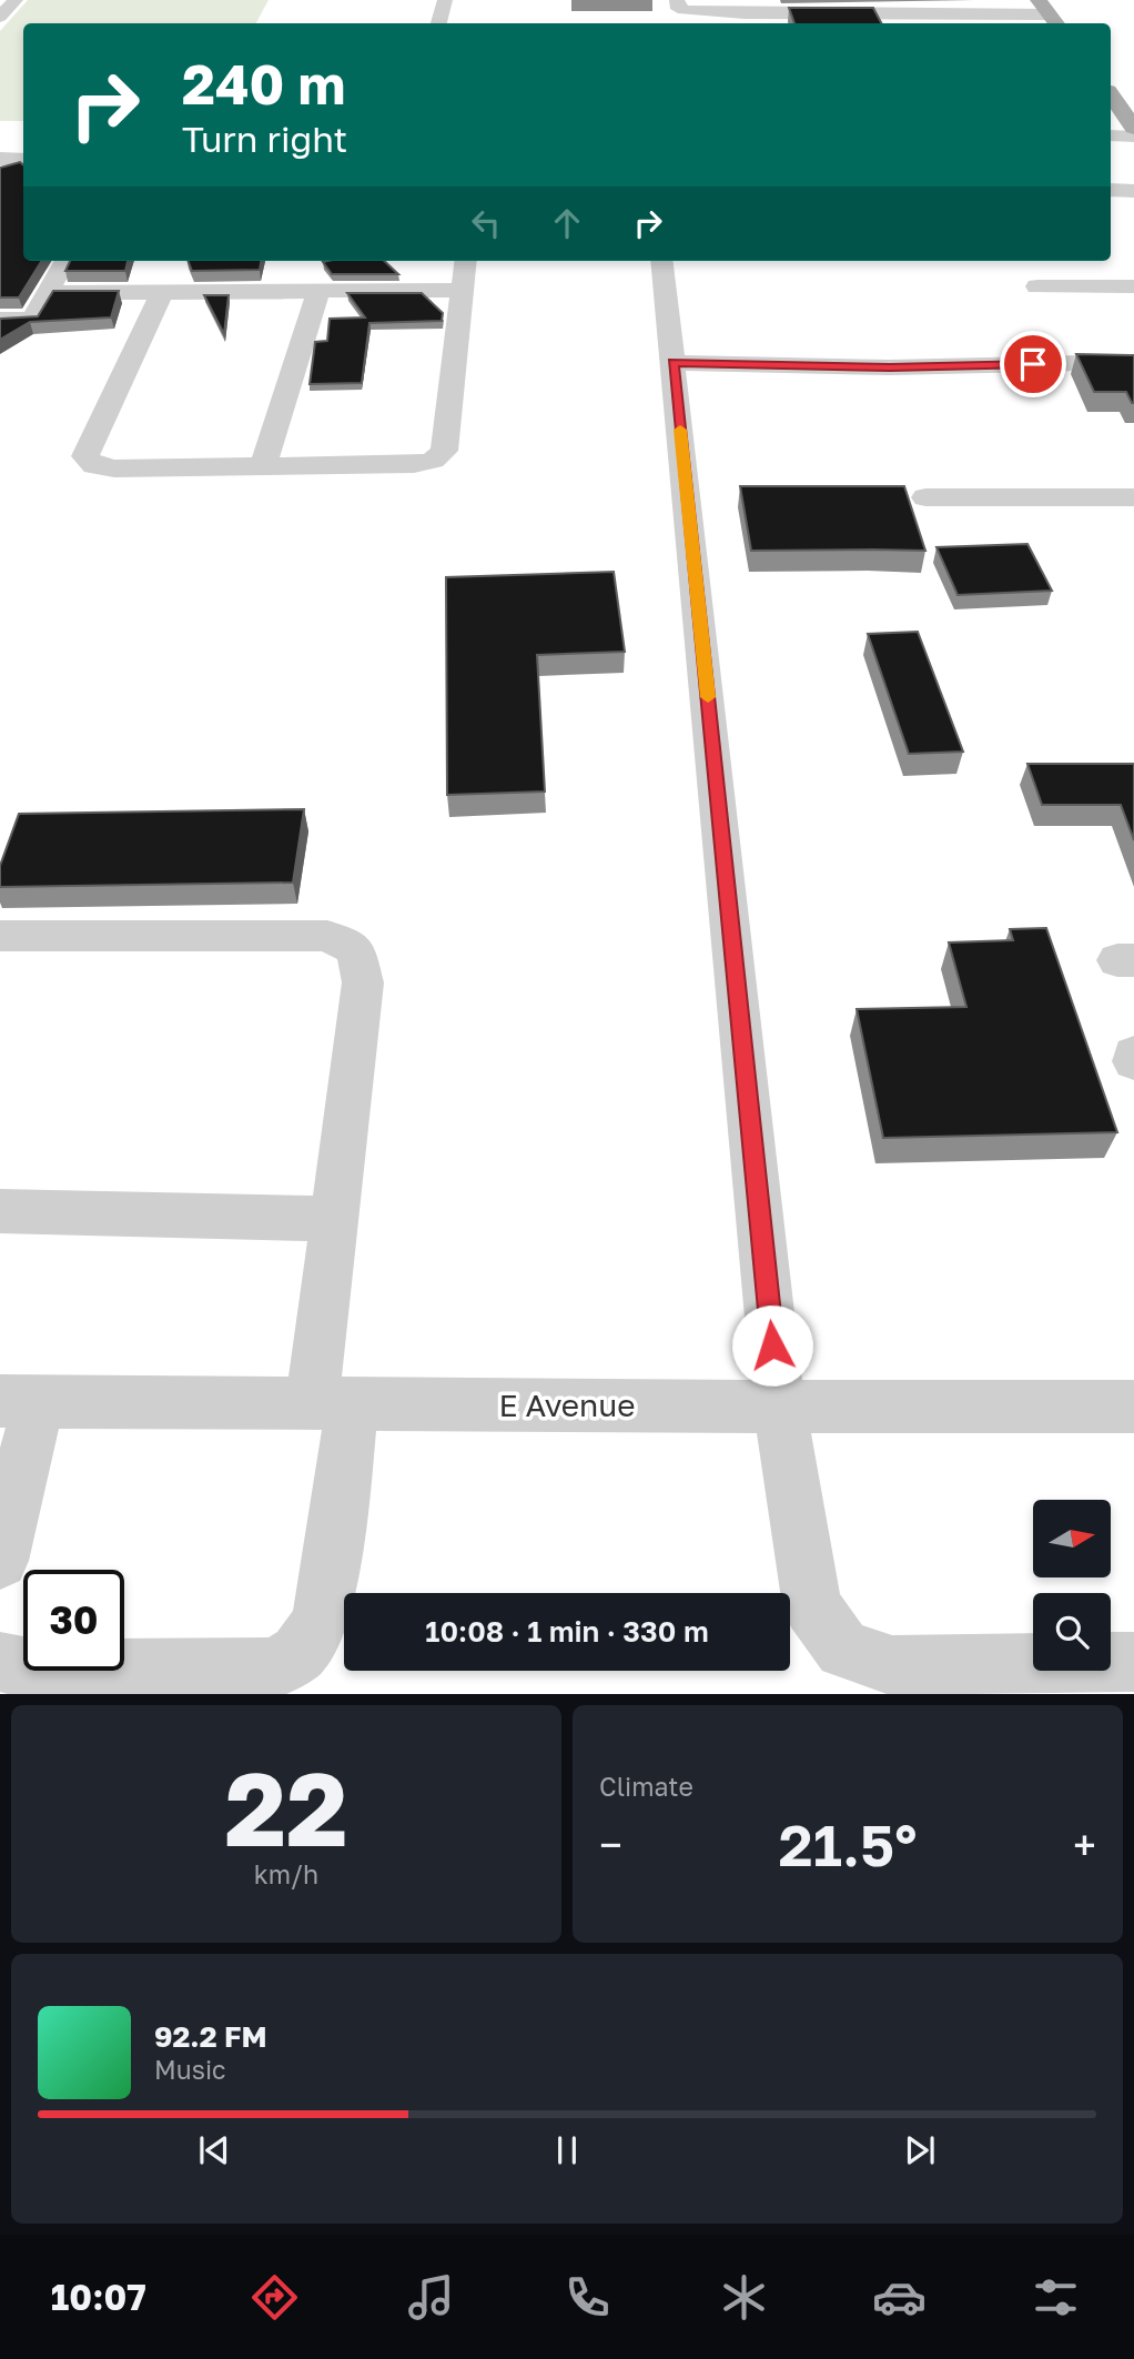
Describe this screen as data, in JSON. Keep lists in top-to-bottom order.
{
  "streets": {
    "street": ["E Avenue"]
  },
  "north": "right",
  "page": {
    "turn": ["240 m", "Turn right"],
    "limit": "30",
    "trip": "10:08 · 1 min · 330 m",
    "tile": [
      ["22", "km/h"],
      "Climate"
    ],
    "heat": ["−", "21.5°", "+"],
    "song": ["92.2 FM", "Music"],
    "tabs": "10:07"
  }
}
